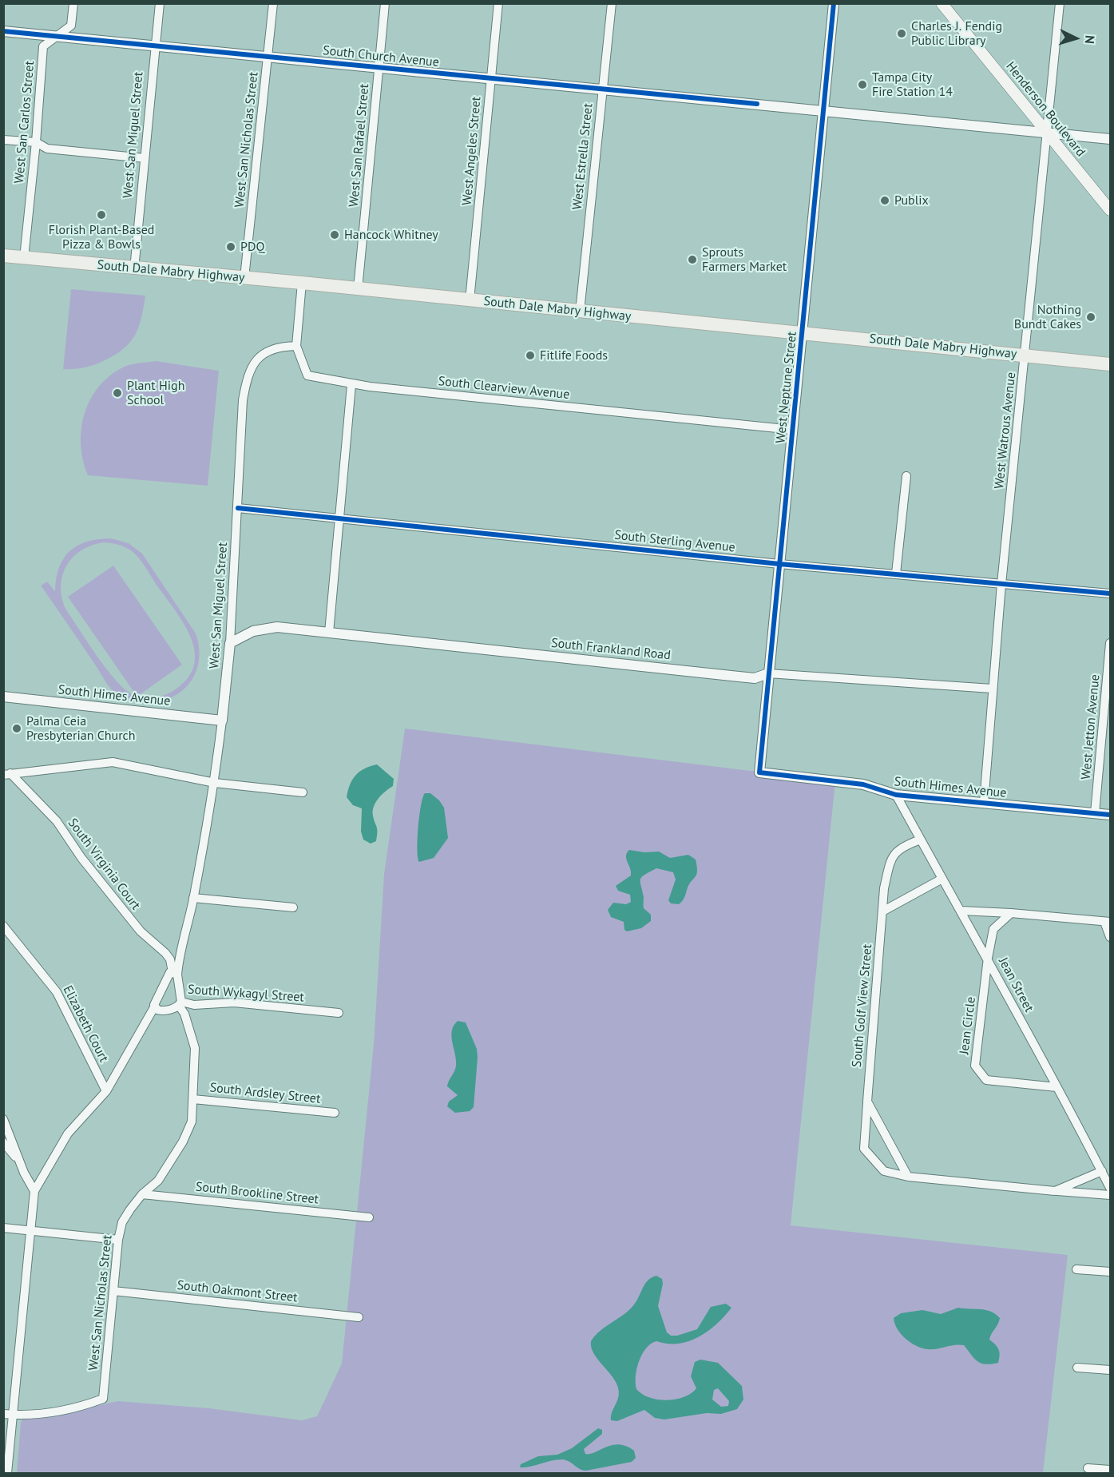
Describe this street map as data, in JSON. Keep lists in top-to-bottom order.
{
  "streets": {
    "main road": ["Henderson Boulevard", "South Dale Mabry Highway"],
    "street": [
      "South Church Avenue",
      "West San Carlos Street",
      "West San Miguel Street",
      "West San Nicholas Street",
      "West San Rafael Street",
      "West Angeles Street",
      "West Estrella Street",
      "West Neptune Street",
      "South Clearview Avenue",
      "West Watrous Avenue",
      "South Sterling Avenue",
      "South Frankland Road",
      "South Himes Avenue",
      "West Jetton Avenue",
      "South Virginia Court",
      "Jean Street",
      "South Wykagyl Street",
      "South Golf View Street",
      "Elizabeth Court",
      "Jean Circle",
      "South Ardsley Street",
      "South Brookline Street",
      "South Oakmont Street"
    ]
  },
  "crossings": [
    ["South Church Avenue", "Henderson Boulevard"],
    ["South Church Avenue", "West San Carlos Street"],
    ["South Church Avenue", "West San Miguel Street"],
    ["South Church Avenue", "West San Nicholas Street"],
    ["South Church Avenue", "West San Rafael Street"],
    ["South Church Avenue", "West Angeles Street"],
    ["South Church Avenue", "West Estrella Street"],
    ["South Church Avenue", "West Neptune Street"],
    ["South Church Avenue", "West Watrous Avenue"],
    ["Henderson Boulevard", "West Watrous Avenue"],
    ["West San Carlos Street", "South Dale Mabry Highway"],
    ["West San Miguel Street", "South Dale Mabry Highway"],
    ["West San Miguel Street", "South Clearview Avenue"],
    ["West San Miguel Street", "South Sterling Avenue"],
    ["West San Miguel Street", "South Frankland Road"],
    ["West San Miguel Street", "South Himes Avenue"],
    ["West San Nicholas Street", "South Dale Mabry Highway"],
    ["West San Nicholas Street", "South Virginia Court"],
    ["West San Nicholas Street", "South Wykagyl Street"],
    ["West San Nicholas Street", "South Ardsley Street"],
    ["West San Nicholas Street", "South Brookline Street"],
    ["West San Nicholas Street", "South Oakmont Street"],
    ["West San Rafael Street", "South Dale Mabry Highway"],
    ["West Angeles Street", "South Dale Mabry Highway"],
    ["West Estrella Street", "South Dale Mabry Highway"],
    ["South Dale Mabry Highway", "West Neptune Street"],
    ["South Dale Mabry Highway", "South Clearview Avenue"],
    ["South Dale Mabry Highway", "West Watrous Avenue"],
    ["West Neptune Street", "South Clearview Avenue"],
    ["West Neptune Street", "South Sterling Avenue"],
    ["West Neptune Street", "South Frankland Road"],
    ["West Neptune Street", "South Himes Avenue"],
    ["West Watrous Avenue", "South Sterling Avenue"],
    ["West Watrous Avenue", "South Frankland Road"],
    ["West Watrous Avenue", "South Himes Avenue"],
    ["South Himes Avenue", "West Jetton Avenue"],
    ["South Himes Avenue", "Jean Street"],
    ["Jean Street", "South Golf View Street"],
    ["Jean Street", "Jean Circle"]
  ],
  "places": [
    "Charles J. Fendig Public Library",
    "Tampa City Fire Station 14",
    "Publix",
    "Florish Plant-Based Pizza & Bowls",
    "Hancock Whitney",
    "PDQ",
    "Sprouts Farmers Market",
    "Nothing Bundt Cakes",
    "Fitlife Foods",
    "Plant High School",
    "Palma Ceia Presbyterian Church"
  ],
  "north": "right"
}
